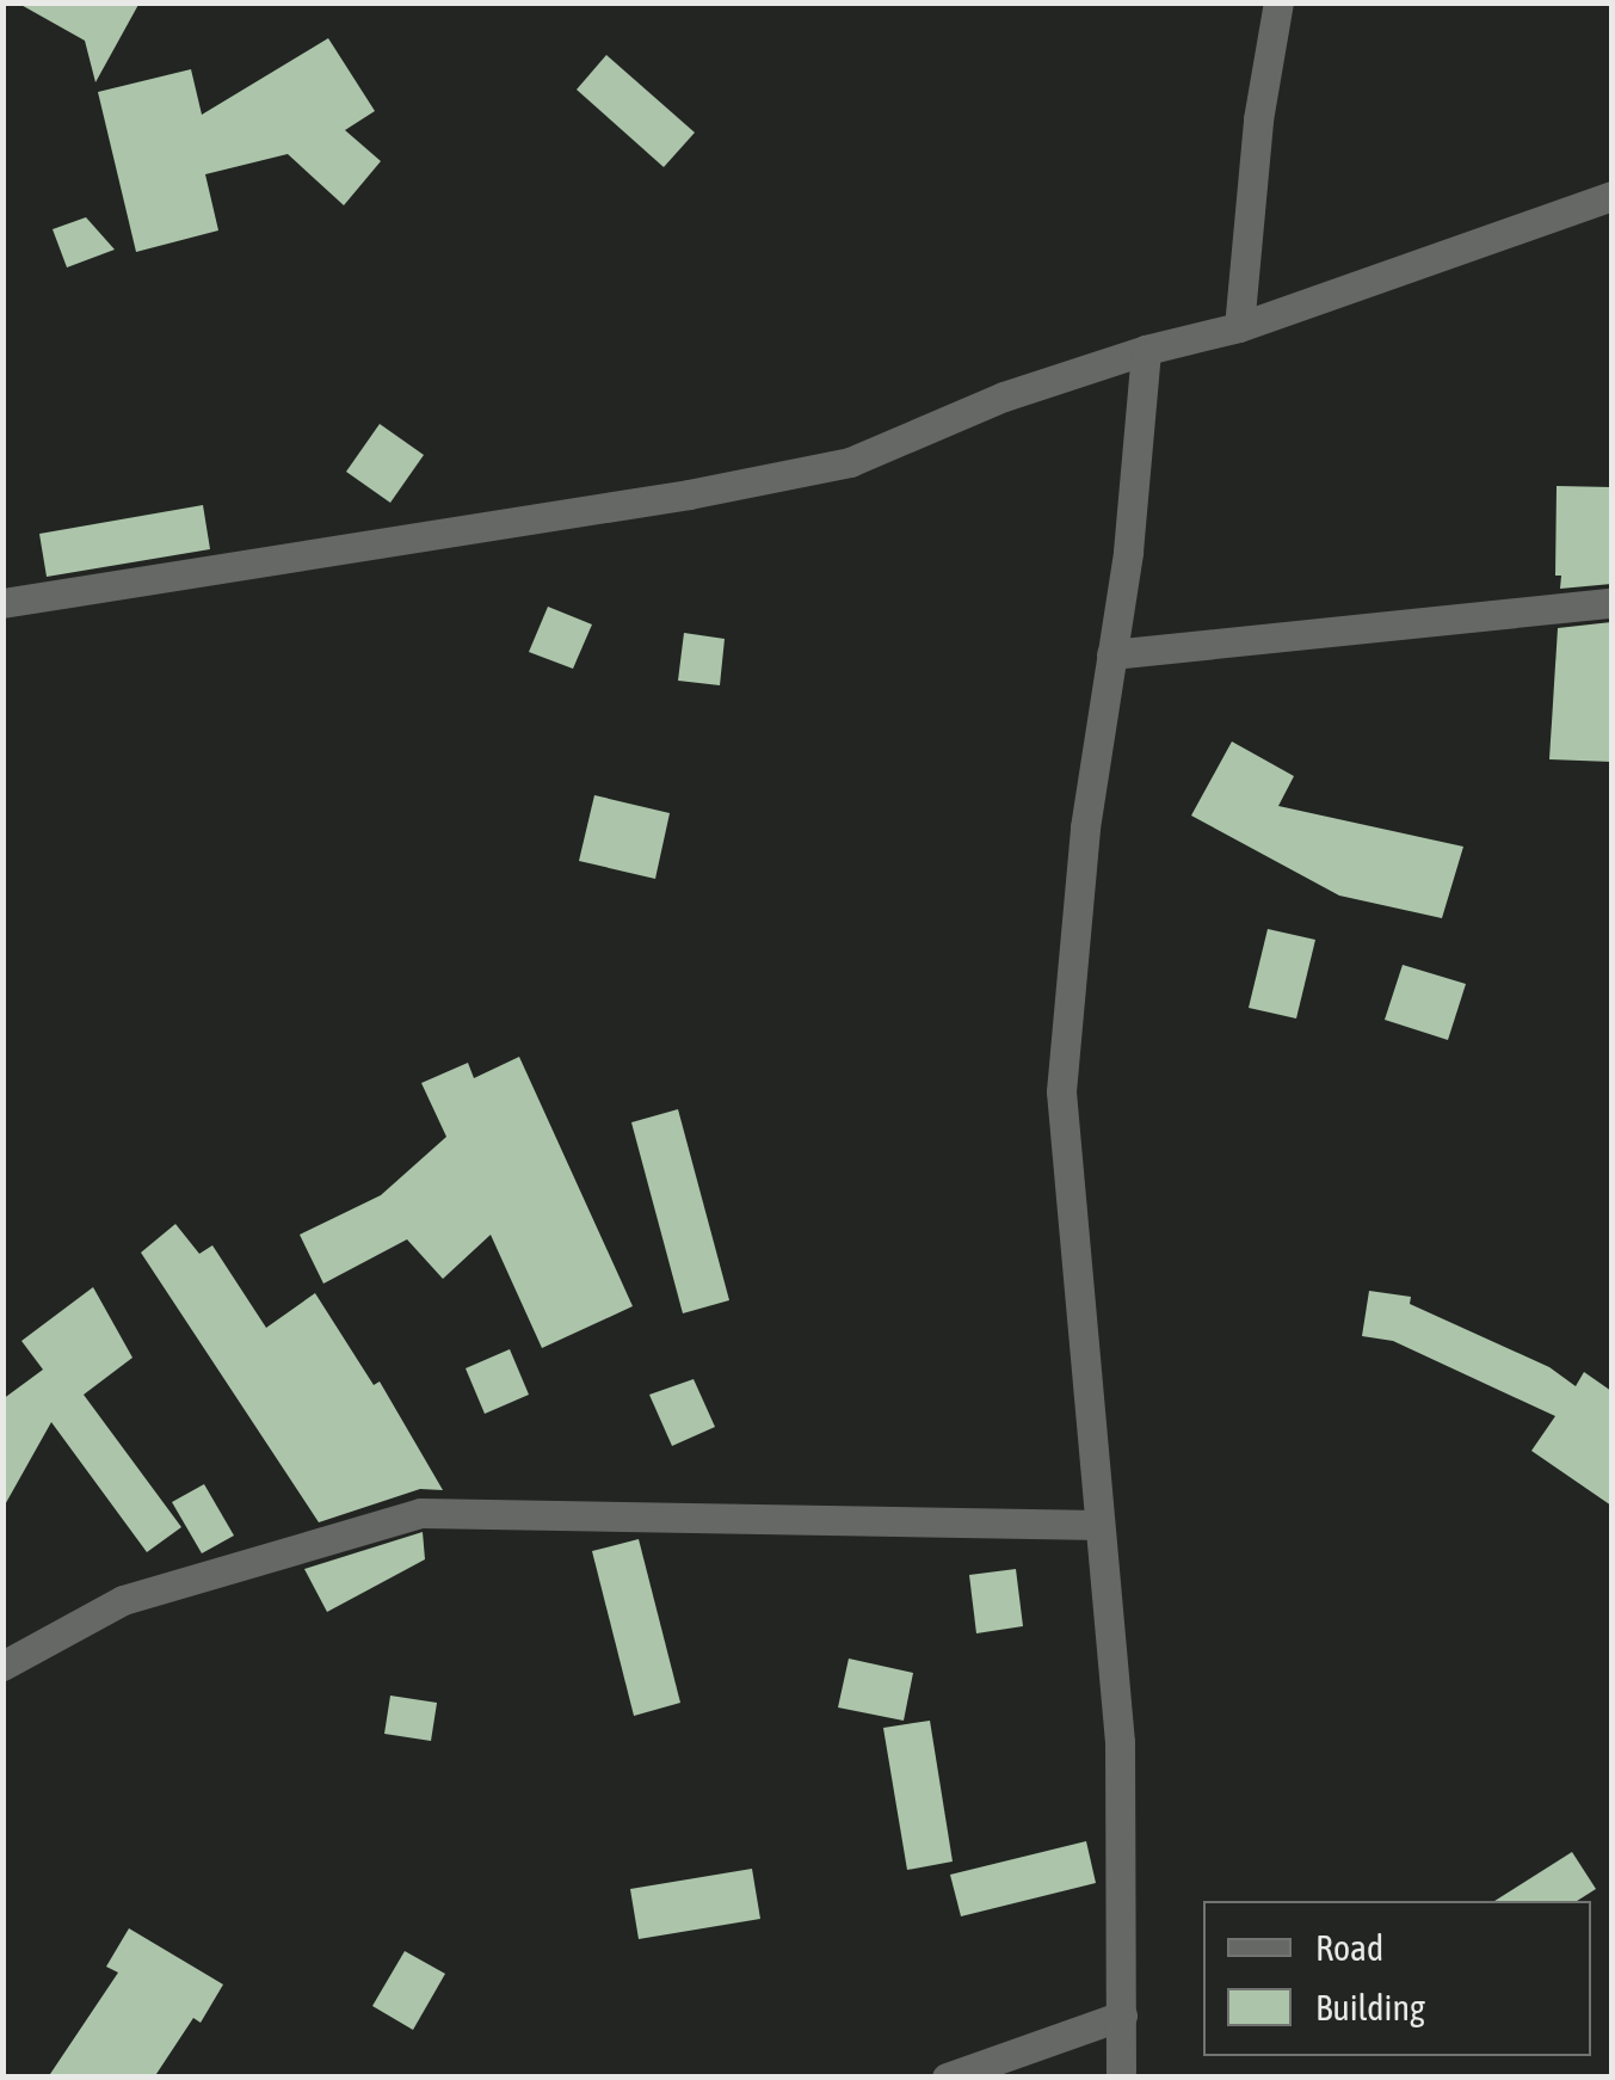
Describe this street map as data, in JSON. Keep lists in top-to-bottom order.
{
  "legend": ["Road", "Building"]
}
